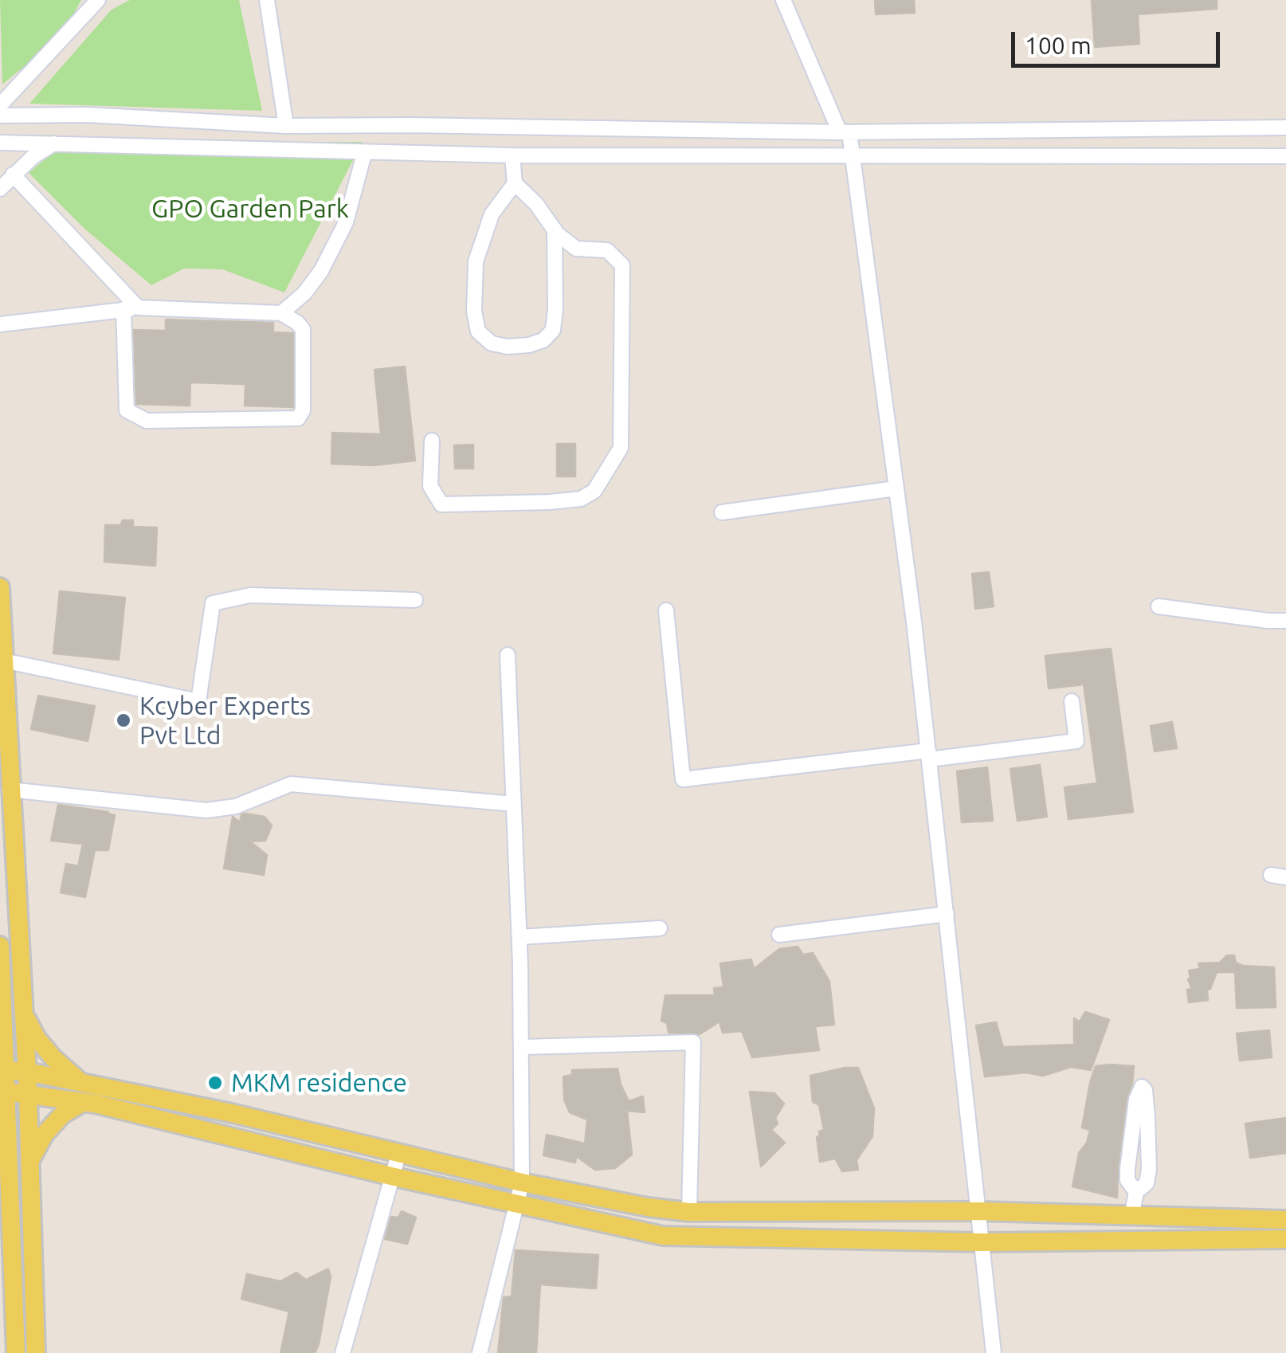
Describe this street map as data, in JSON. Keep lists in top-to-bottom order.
{
  "parks": ["GPO Garden Park"],
  "places": ["Kcyber Experts Pvt Ltd", "MKM residence"],
  "scale_bar": "100 m"
}
